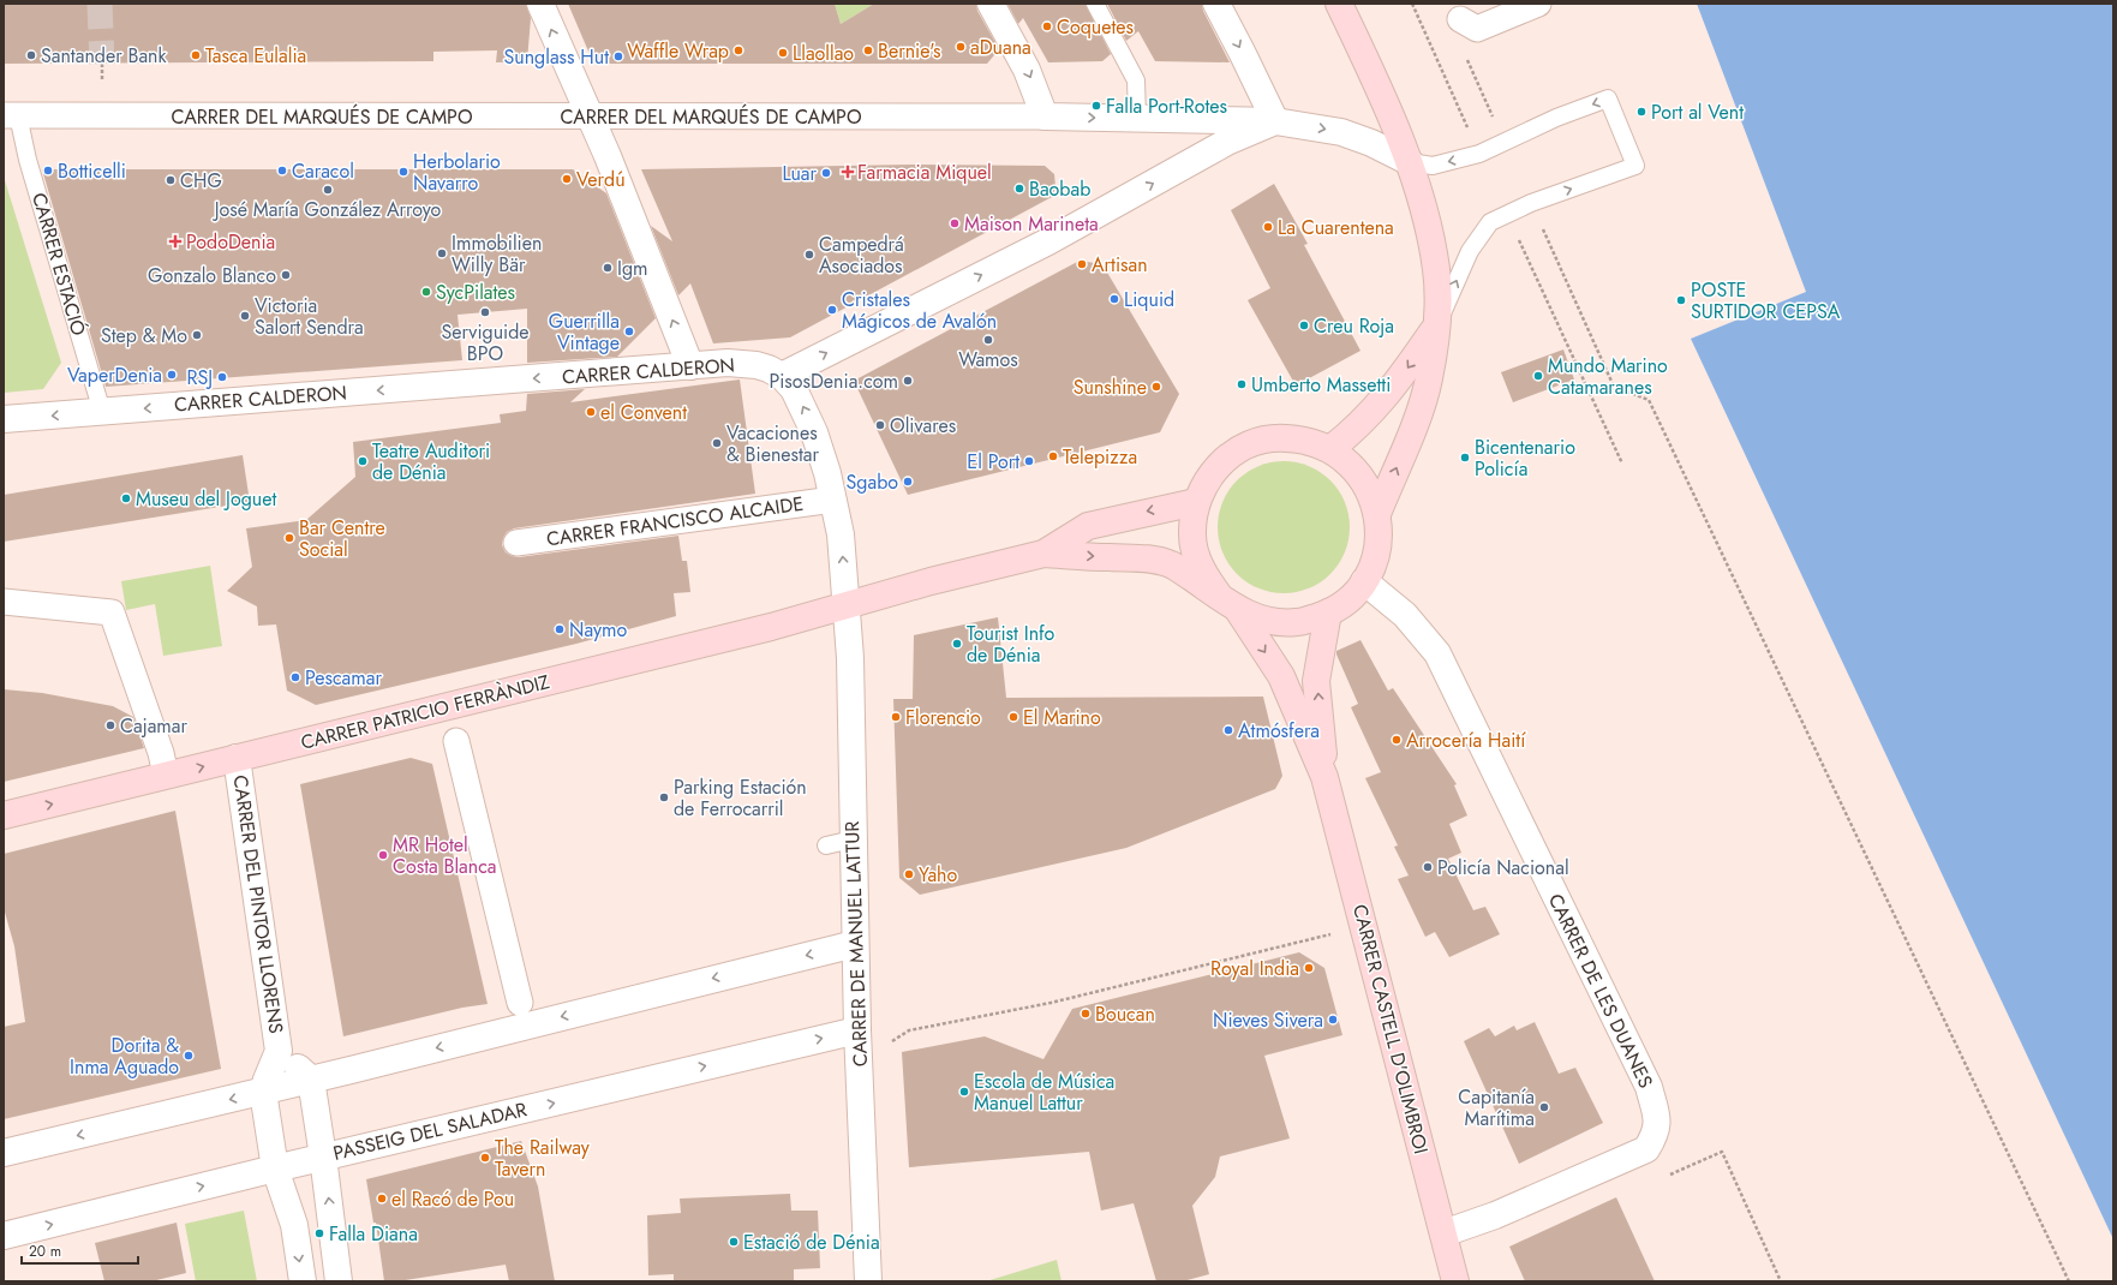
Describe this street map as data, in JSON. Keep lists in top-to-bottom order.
{
  "streets": {
    "main road": ["CARRER PATRICIO FERRÀNDIZ", "CARRER CASTELL D'OLIMBROI"],
    "street": [
      "CARRER DEL MARQUÉS DE CAMPO",
      "CARRER CALDERON",
      "CARRER FRANCISCO ALCAIDE",
      "CARRER DEL PINTOR LLORENS",
      "CARRER DE MANUEL LATTUR",
      "CARRER DE LES DUANES",
      "PASSEIG DEL SALADAR"
    ],
    "lane": ["CARRER ESTACIÓ"]
  },
  "crossings": [
    ["CARRER DEL MARQUÉS DE CAMPO", "CARRER ESTACIÓ"],
    ["CARRER ESTACIÓ", "CARRER CALDERON"],
    ["CARRER CALDERON", "CARRER DE MANUEL LATTUR"],
    ["CARRER FRANCISCO ALCAIDE", "CARRER DE MANUEL LATTUR"],
    ["CARRER PATRICIO FERRÀNDIZ", "CARRER DEL PINTOR LLORENS"],
    ["CARRER PATRICIO FERRÀNDIZ", "CARRER DE MANUEL LATTUR"],
    ["CARRER DEL PINTOR LLORENS", "PASSEIG DEL SALADAR"],
    ["CARRER DE MANUEL LATTUR", "PASSEIG DEL SALADAR"],
    ["CARRER DE LES DUANES", "CARRER CASTELL D'OLIMBROI"]
  ],
  "one_way": ["CARRER CALDERON"],
  "places": {
    "other": [
      "Coquetes",
      "aDuana",
      "Waffle Wrap",
      "Bernie's",
      "Llaollao",
      "Santander Bank",
      "Tasca Eulalia",
      "Sunglass Hut",
      "Falla Port-Rotes",
      "Port al Vent",
      "Botticelli",
      "Caracol",
      "Herbolario Navarro",
      "Luar",
      "Verdú",
      "CHG",
      "Baobab",
      "José María González Arroyo",
      "Maison Marineta",
      "La Cuarentena",
      "Immobilien Willy Bär",
      "Campedrá Asociados",
      "Artisan",
      "Igm",
      "Gonzalo Blanco",
      "SycPilates",
      "Liquid",
      "POSTE SURTIDOR CEPSA",
      "Cristales Mágicos de Avalón",
      "Serviguide BPO",
      "Victoria Salort Sendra",
      "Creu Roja",
      "Guerrilla Vintage",
      "Step & Mo",
      "Wamos",
      "VaperDenia",
      "Mundo Marino Catamaranes",
      "RSJ",
      "PisosDenia.com",
      "Umberto Massetti",
      "Sunshine",
      "el Convent",
      "Olivares",
      "Vacaciones & Bienestar",
      "Telepizza",
      "Bicentenario Policía",
      "Teatre Auditori de Dénia",
      "El Port",
      "Sgabo",
      "Museu del Joguet",
      "Bar Centre Social",
      "Naymo",
      "Tourist Info de Dénia",
      "Pescamar",
      "Florencio",
      "El Marino",
      "Cajamar",
      "Atmósfera",
      "Arrocería Haití",
      "Parking Estación de Ferrocarril",
      "MR Hotel Costa Blanca",
      "Policía Nacional",
      "Yaho",
      "Royal India",
      "Boucan",
      "Nieves Sivera",
      "Dorita & Inma Aguado",
      "Escola de Música Manuel Lattur",
      "Capitanía Marítima",
      "The Railway Tavern",
      "el Racó de Pou",
      "Falla Diana",
      "Estació de Dénia"
    ],
    "health": ["Farmacia Miquel", "PodoDenia"]
  },
  "scale_bar": "20 m"
}
